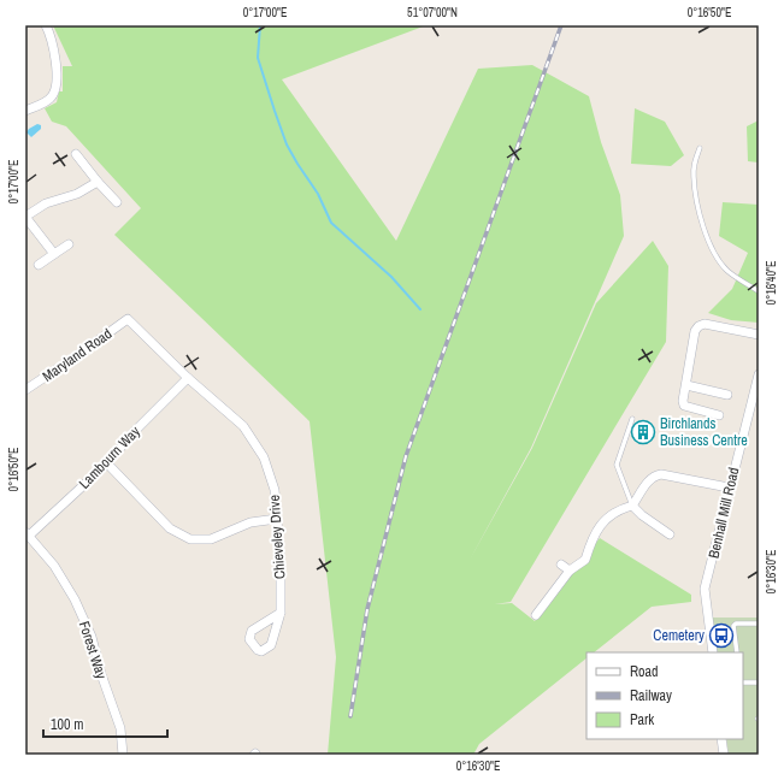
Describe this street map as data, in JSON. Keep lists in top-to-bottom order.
{
  "streets": {
    "street": [
      "Maryland Road",
      "Lambourn Way",
      "Benhall Mill Road",
      "Chieveley Drive",
      "Forest Way"
    ]
  },
  "crossings": [
    ["Maryland Road", "Chieveley Drive"],
    ["Lambourn Way", "Chieveley Drive"],
    ["Lambourn Way", "Forest Way"]
  ],
  "places": {
    "building": ["Birchlands Business Centre"],
    "bus stop": ["Cemetery"]
  },
  "legend": ["Road", "Railway", "Park"],
  "scale_bar": "100 m",
  "coordinates": [
    "0°17'00\"E",
    "51°07'00\"N",
    "0°16'50\"E",
    "0°16'40\"E",
    "0°16'30\"E"
  ]
}
